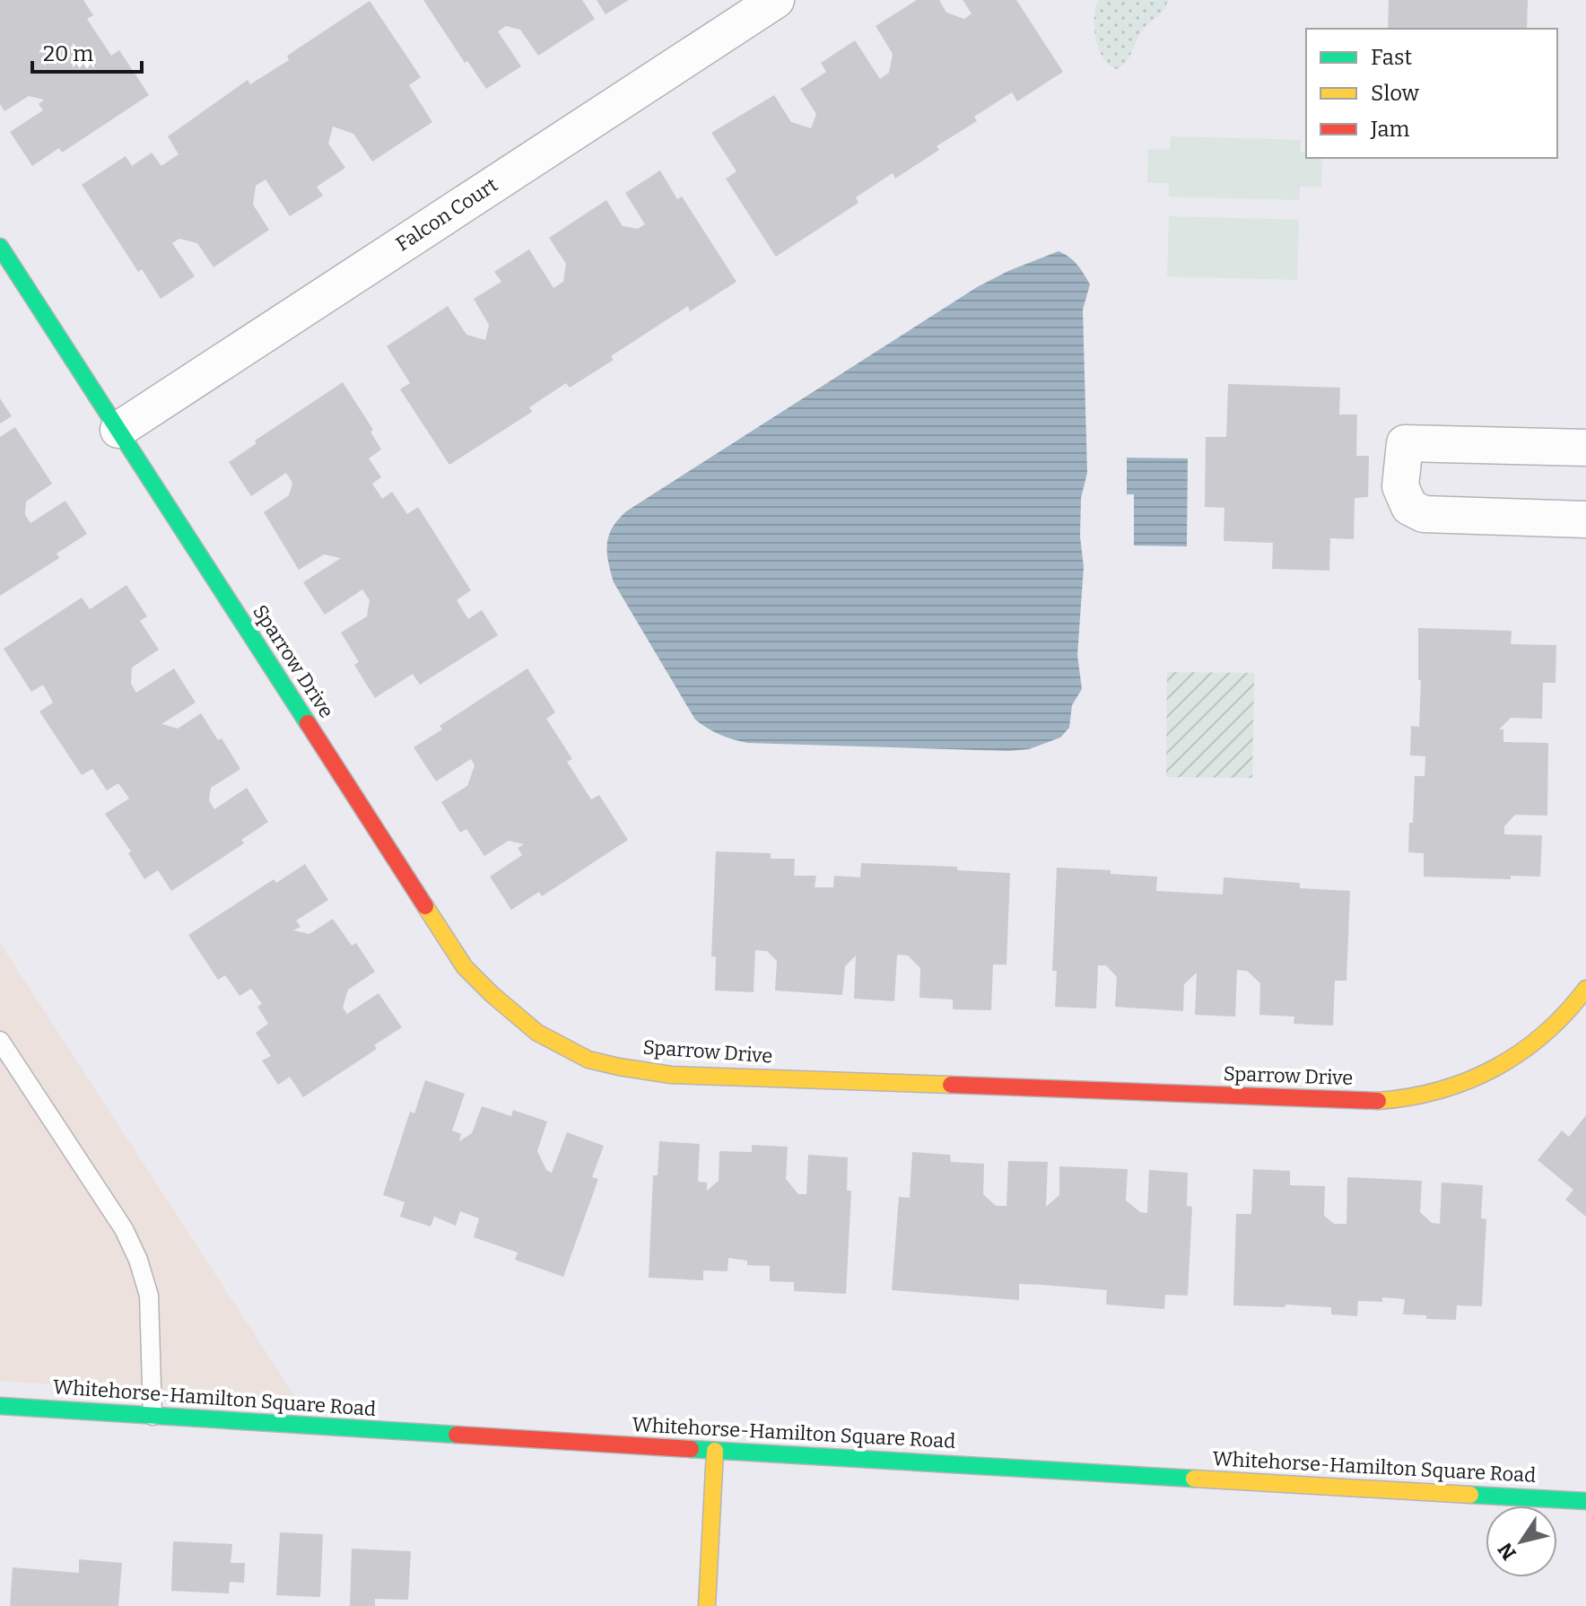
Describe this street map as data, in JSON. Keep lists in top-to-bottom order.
{
  "streets": {
    "street": ["Falcon Court", "Sparrow Drive", "Whitehorse-Hamilton Square Road"]
  },
  "crossings": [
    ["Falcon Court", "Sparrow Drive"]
  ],
  "legend": ["Fast", "Slow", "Jam"],
  "scale_bar": "20 m",
  "north": "bottom left"
}
